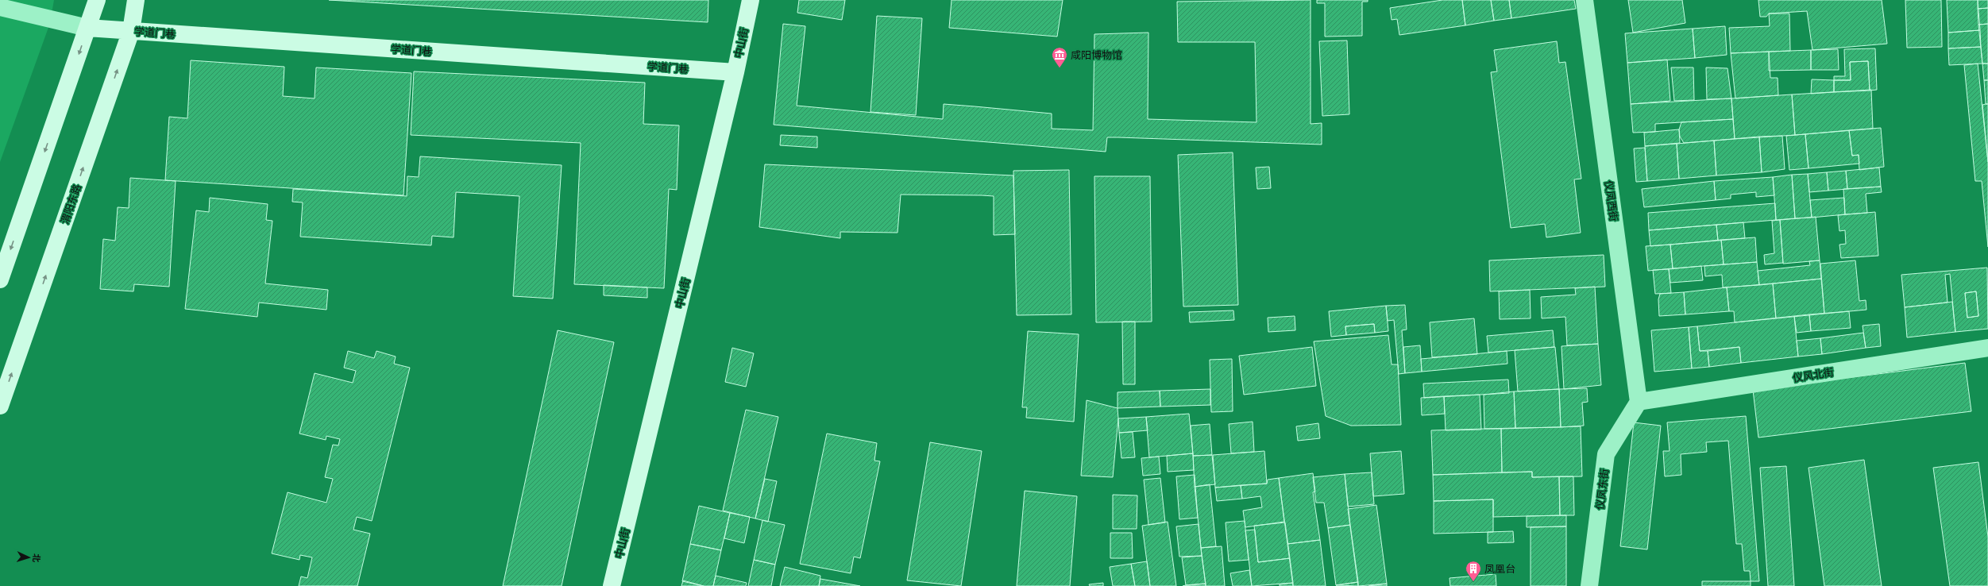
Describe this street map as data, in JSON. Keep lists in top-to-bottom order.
{
  "streets": {
    "street": [
      "学道门巷",
      "中山街",
      "仪凤西街",
      "渭阳东路",
      "仪风北街",
      "仪凤东街"
    ]
  },
  "crossings": [
    ["学道门巷", "中山街"],
    ["学道门巷", "渭阳东路"],
    ["仪凤西街", "仪风北街"],
    ["仪凤西街", "仪凤东街"],
    ["仪风北街", "仪凤东街"]
  ],
  "places": {
    "museum": ["咸阳博物馆"],
    "building": ["凤凰台"]
  },
  "north": "right"
}
